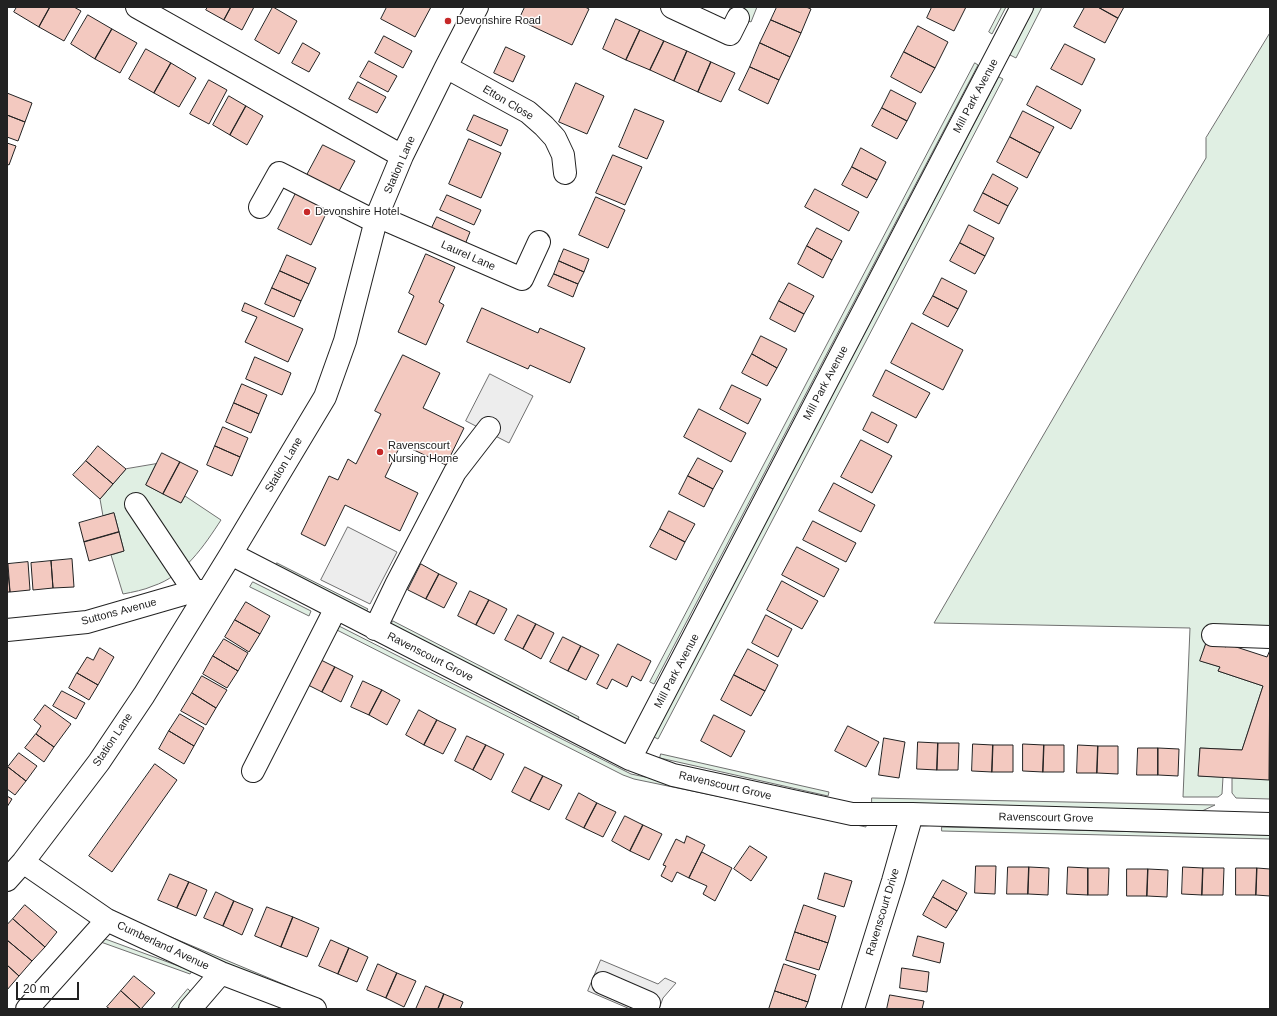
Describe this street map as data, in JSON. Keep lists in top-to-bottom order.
{
  "streets": {
    "street": [
      "Mill Park Avenue",
      "Etton Close",
      "Station Lane",
      "Laurel Lane",
      "Suttons Avenue",
      "Ravenscourt Grove",
      "Ravenscourt Drive",
      "Cumberland Avenue"
    ]
  },
  "crossings": [
    ["Mill Park Avenue", "Ravenscourt Grove"],
    ["Etton Close", "Station Lane"],
    ["Station Lane", "Laurel Lane"],
    ["Station Lane", "Suttons Avenue"],
    ["Station Lane", "Ravenscourt Grove"],
    ["Station Lane", "Cumberland Avenue"],
    ["Ravenscourt Grove", "Ravenscourt Drive"]
  ],
  "places": ["Devonshire Road", "Devonshire Hotel", "Ravenscourt Nursing Home"],
  "scale_bar": "20 m"
}
